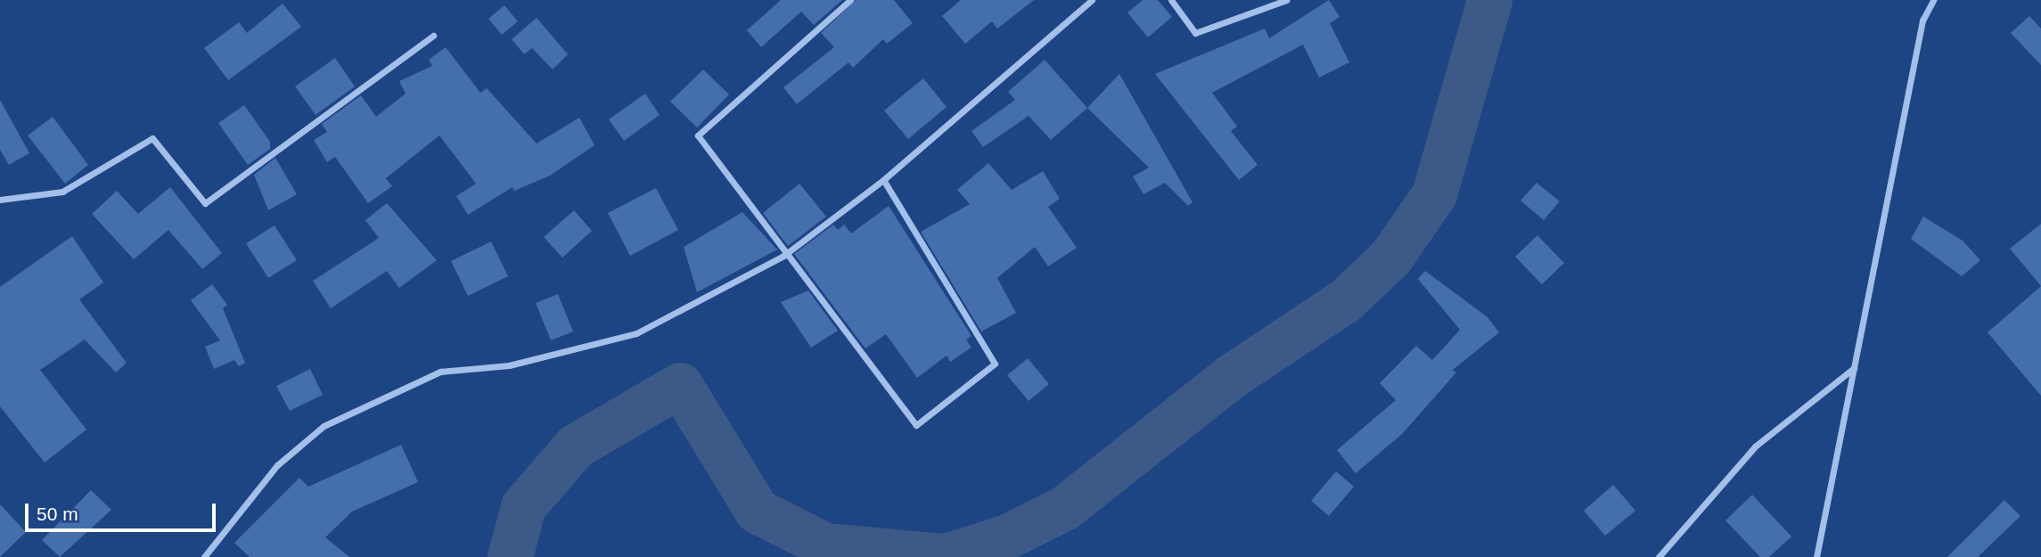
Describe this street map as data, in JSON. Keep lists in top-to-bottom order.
{
  "scale_bar": "50 m"
}
